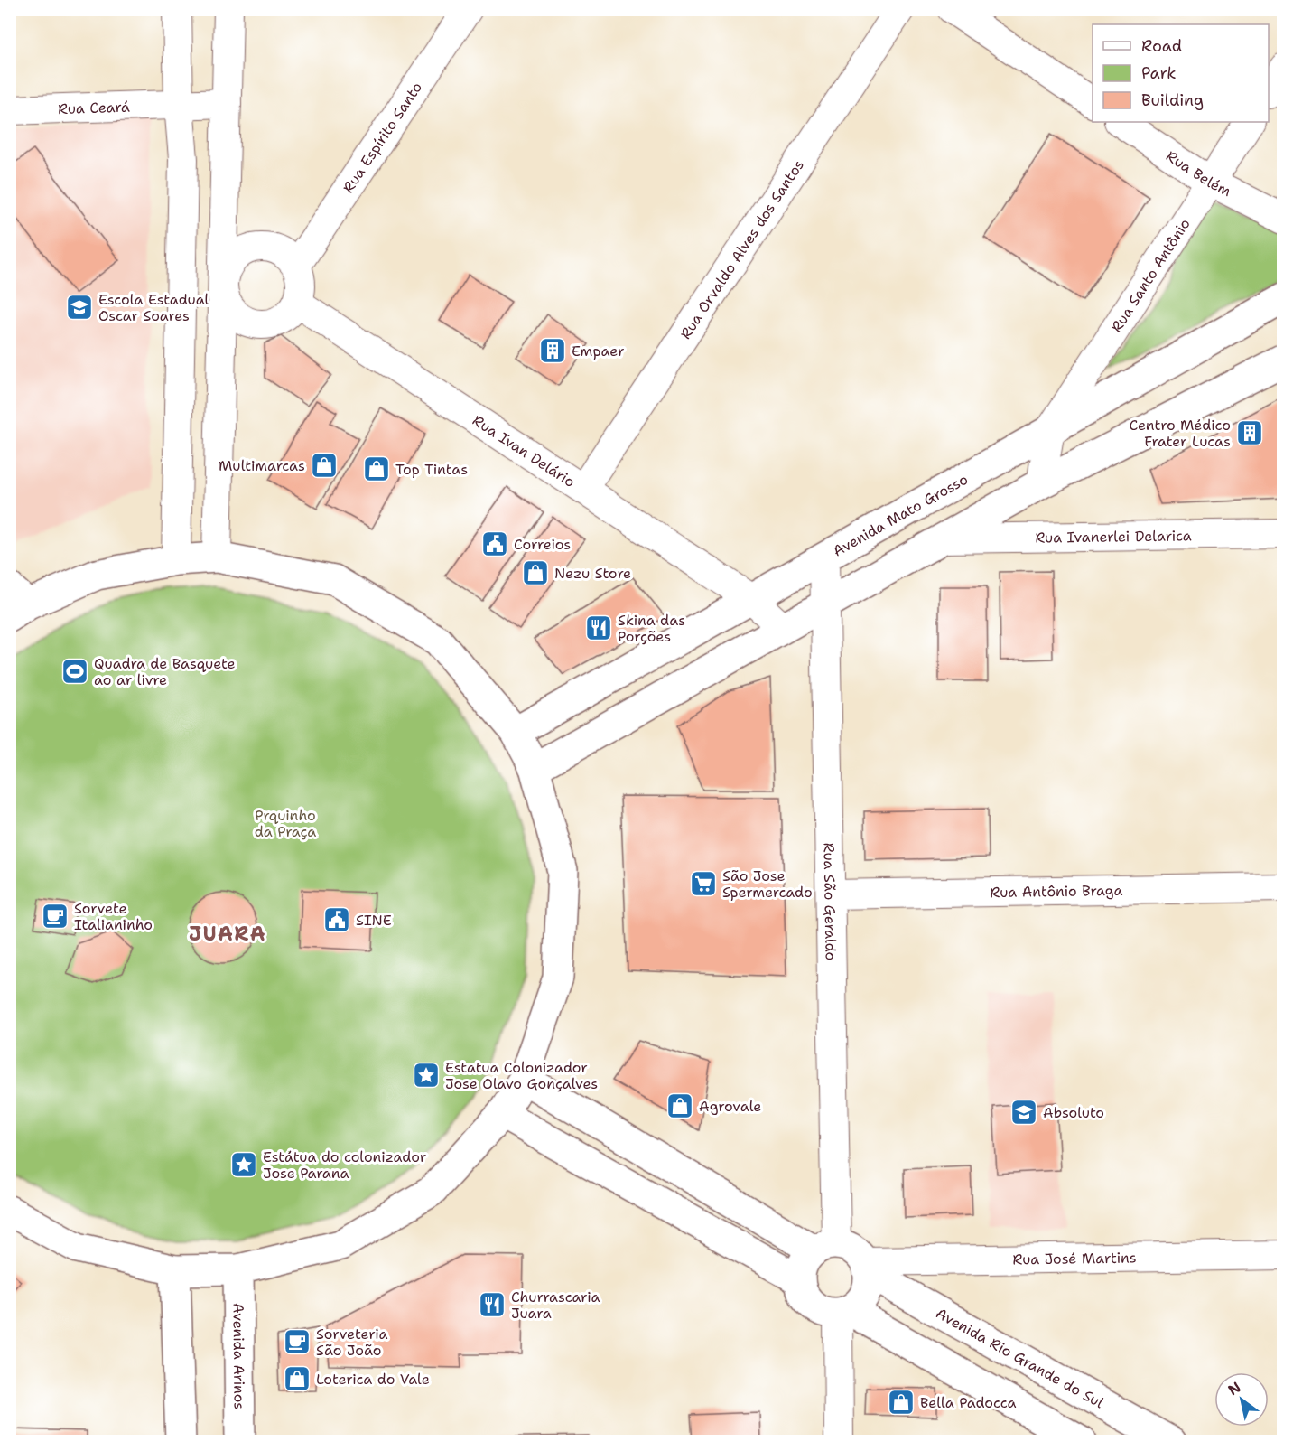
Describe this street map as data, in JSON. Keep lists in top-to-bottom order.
{
  "streets": {
    "main road": ["Avenida Mato Grosso", "Avenida Arinos", "Avenida Rio Grande do Sul"],
    "street": [
      "Rua Ceará",
      "Rua Espírito Santo",
      "Rua Belém",
      "Rua Orvaldo Alves dos Santos",
      "Rua Santo Antônio",
      "Rua Ivan Delário",
      "Rua Ivanerlei Delarica",
      "Rua Antônio Braga",
      "Rua São Geraldo",
      "Rua José Martins"
    ]
  },
  "crossings": [
    ["Rua Espírito Santo", "Rua Ivan Delário"],
    ["Rua Belém", "Rua Santo Antônio"],
    ["Rua Orvaldo Alves dos Santos", "Rua Ivan Delário"],
    ["Rua Santo Antônio", "Avenida Mato Grosso"],
    ["Rua Ivan Delário", "Avenida Mato Grosso"],
    ["Avenida Mato Grosso", "Rua São Geraldo"],
    ["Rua Antônio Braga", "Rua São Geraldo"],
    ["Rua São Geraldo", "Rua José Martins"],
    ["Rua São Geraldo", "Avenida Rio Grande do Sul"],
    ["Rua José Martins", "Avenida Rio Grande do Sul"]
  ],
  "districts": ["JUARA"],
  "parks": ["Prquinho da Praça"],
  "places": {
    "school or university": ["Escola Estadual Oscar Soares", "Absoluto"],
    "building": ["Empaer", "Centro Médico Frater Lucas"],
    "shop": [
      "Multimarcas",
      "Top Tintas",
      "Nezu Store",
      "Agrovale",
      "Loterica do Vale",
      "Bella Padocca"
    ],
    "public building": ["Correios", "SINE"],
    "restaurant": ["Skina das Porções", "Churrascaria Juara"],
    "sports": ["Quadra de Basquete ao ar livre"],
    "supermarket": ["São Jose Spermercado"],
    "cafe": ["Sorvete Italianinho", "Sorveteria São João"],
    "place": ["Estatua Colonizador Jose Olavo Gonçalves", "Estátua do colonizador Jose Parana"]
  },
  "legend": ["Road", "Park", "Building"],
  "north": "top left"
}
